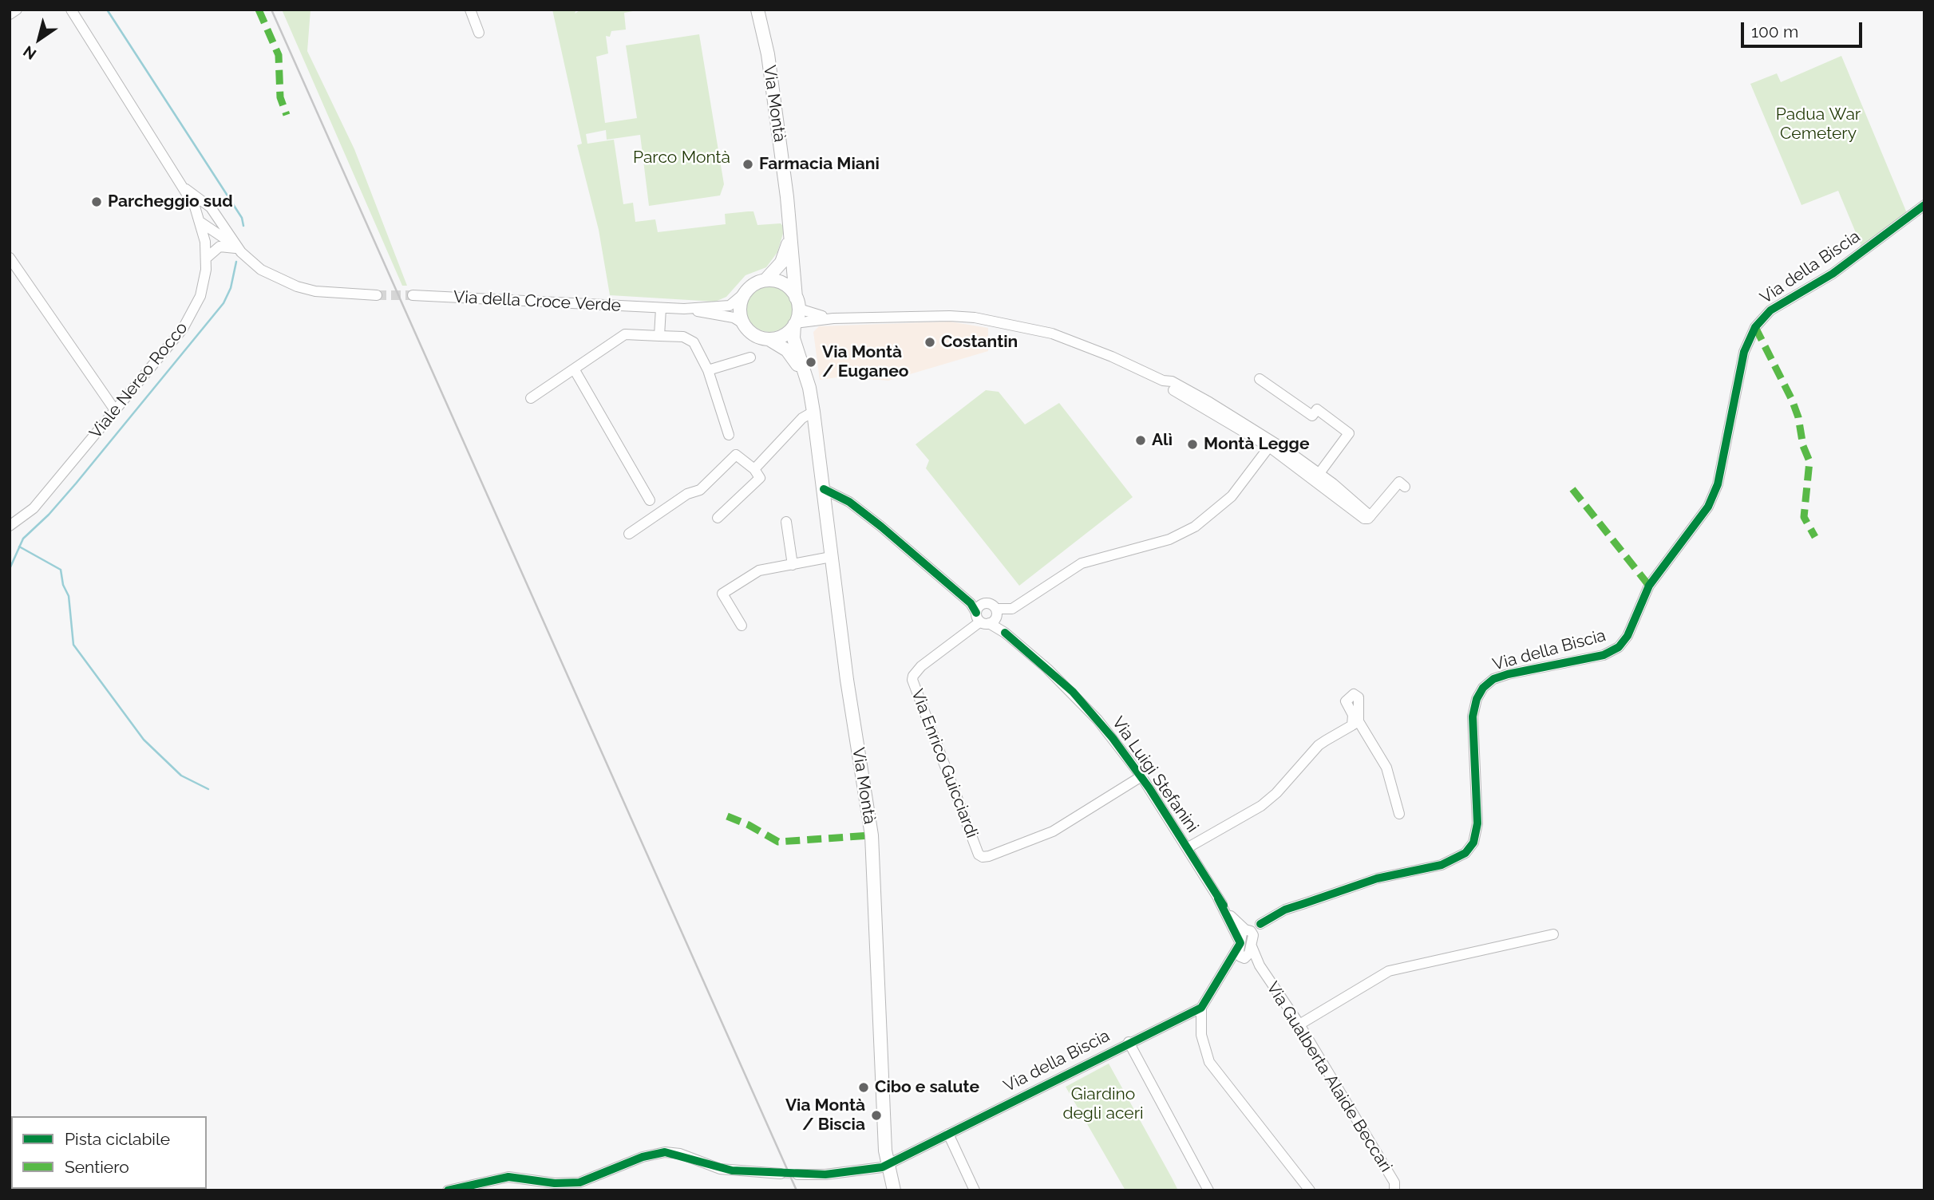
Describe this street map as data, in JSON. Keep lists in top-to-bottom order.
{
  "streets": {
    "main road": ["Via Montà"],
    "street": [
      "Via della Biscia",
      "Via della Croce Verde",
      "Viale Nereo Rocco",
      "Via Enrico Guicciardi",
      "Via Luigi Stefanini",
      "Via Gualberta Alaide Beccari"
    ]
  },
  "crossings": [
    ["Via Montà", "Via della Biscia"],
    ["Via Montà", "Via della Croce Verde"],
    ["Via Montà", "Via Luigi Stefanini"],
    ["Via della Biscia", "Via Luigi Stefanini"],
    ["Via della Biscia", "Via Gualberta Alaide Beccari"],
    ["Via Enrico Guicciardi", "Via Luigi Stefanini"]
  ],
  "parks": ["Padua War Cemetery", "Parco Montà", "Giardino degli aceri"],
  "places": [
    "Farmacia Miani",
    "Parcheggio sud",
    "Costantin",
    "Via Montà / Euganeo",
    "Alì",
    "Montà Legge",
    "Cibo e salute",
    "Via Montà / Biscia"
  ],
  "legend": ["Pista ciclabile", "Sentiero"],
  "scale_bar": "100 m",
  "north": "bottom left"
}
